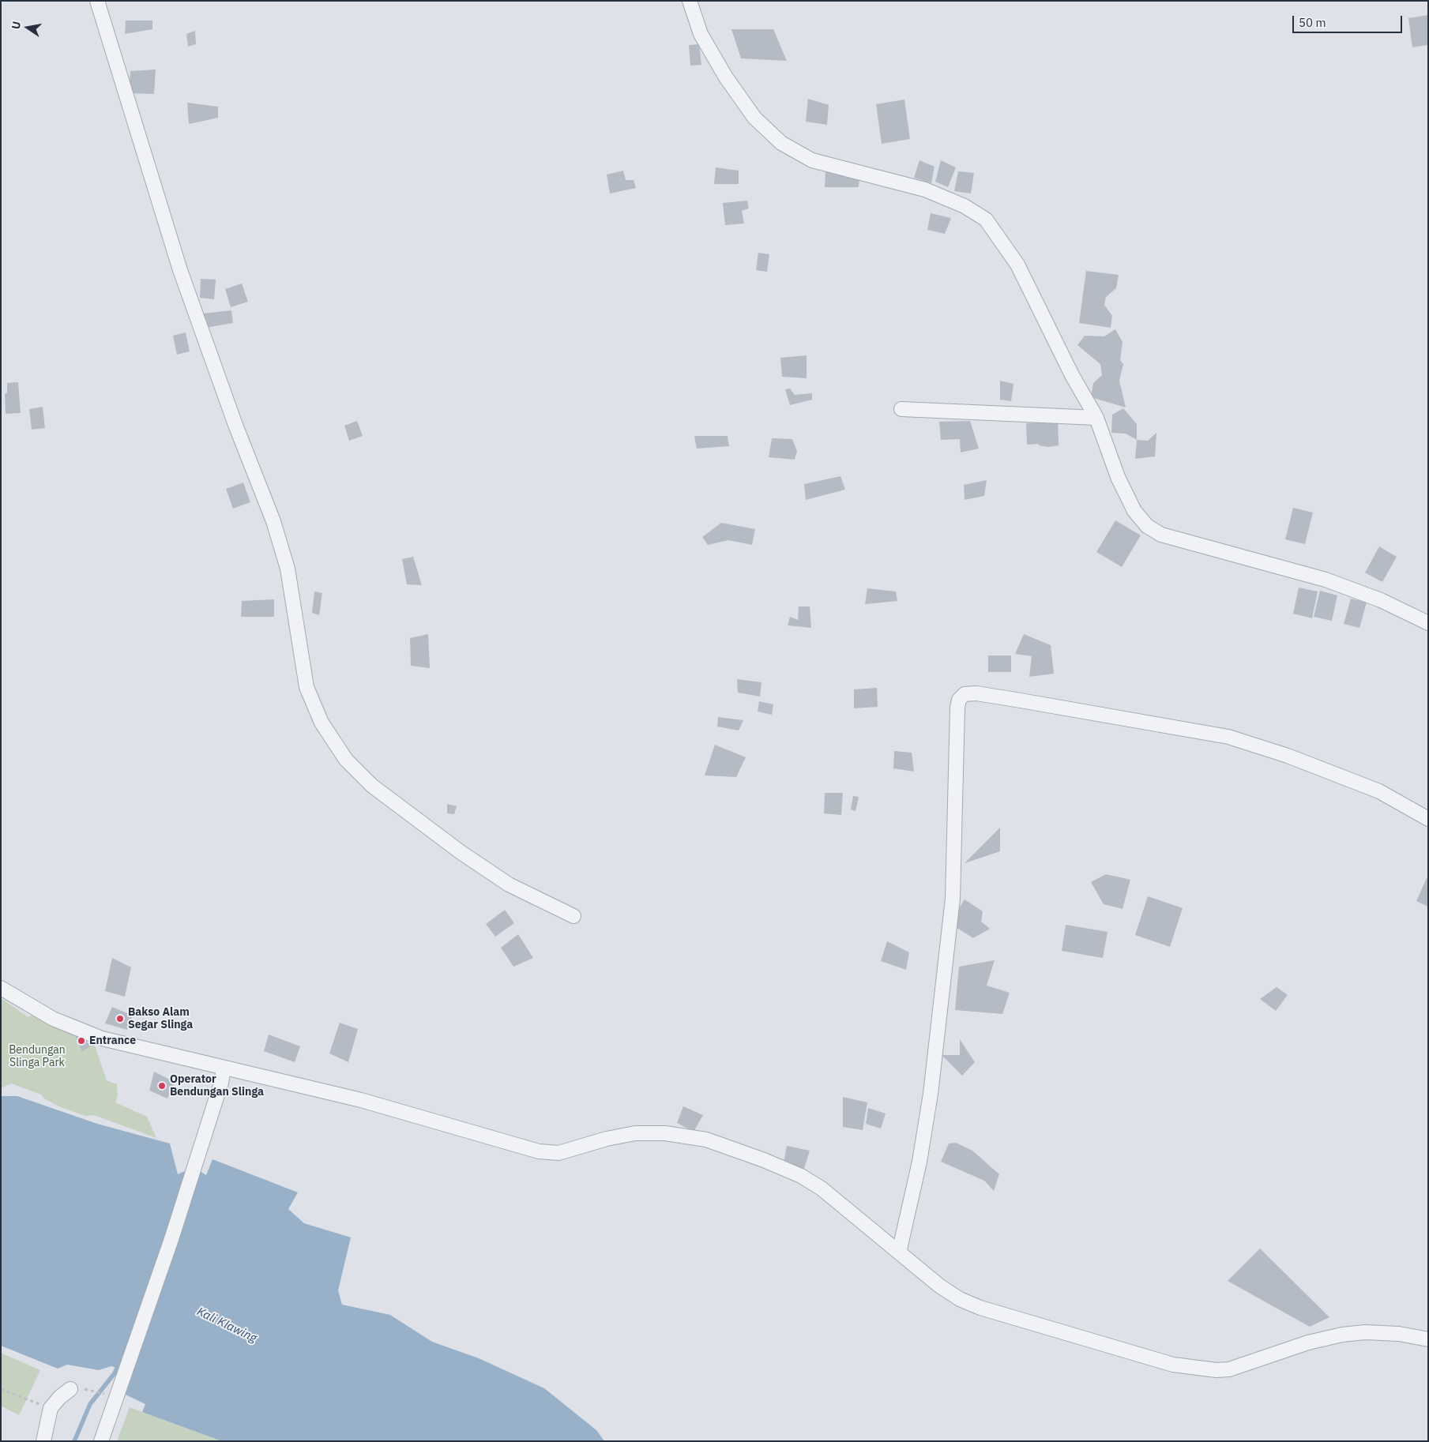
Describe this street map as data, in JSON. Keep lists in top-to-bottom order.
{
  "water": ["Kali Klawing"],
  "parks": ["Bendungan Slinga Park"],
  "places": ["Bakso Alam Segar Slinga", "Entrance", "Operator Bendungan Slinga"],
  "scale_bar": "50 m",
  "north": "left"
}
